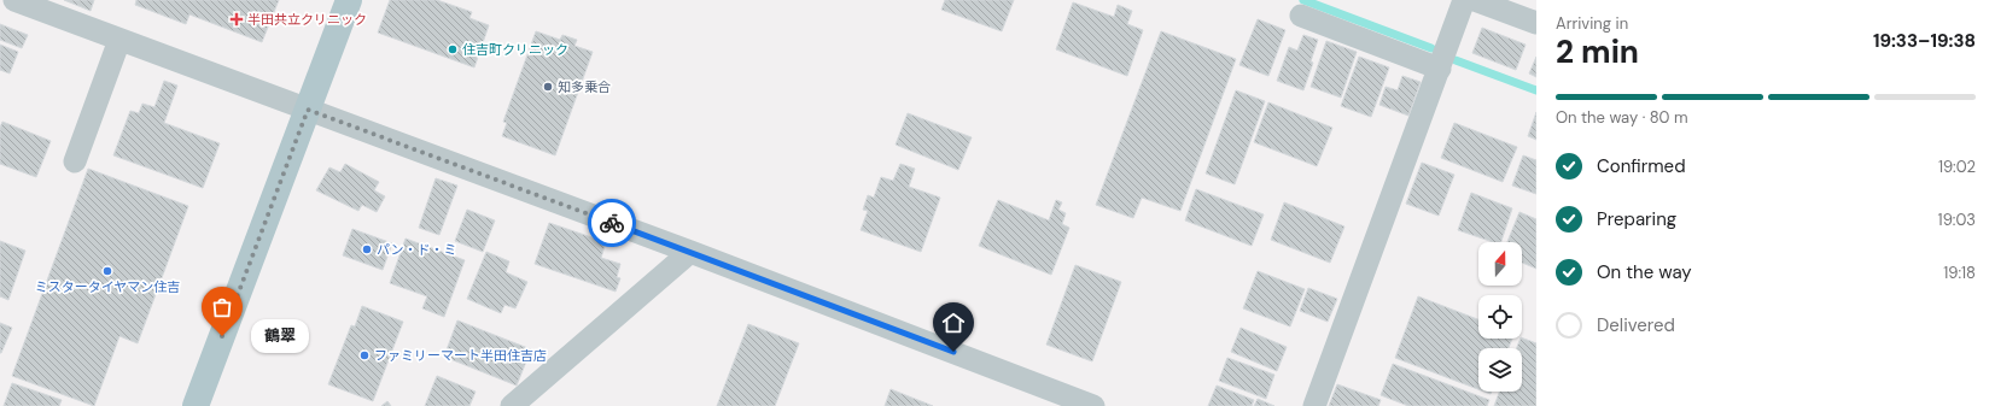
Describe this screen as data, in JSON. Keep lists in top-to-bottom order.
{
  "places": {
    "health": ["半田共立クリニック"],
    "other": [
      "住吉町クリニック",
      "知多乗合",
      "パン・ド・ミ",
      "ミスタータイヤマン住吉",
      "鶴翠",
      "ファミリーマート半田住吉店"
    ]
  },
  "north": "top",
  "page": {
    "heading": ["2 min", "Arriving in", "19:33–19:38"],
    "bar": "On the way · 80 m",
    "list": [
      ["Confirmed", "19:02"],
      ["Preparing", "19:03"],
      ["On the way", "19:18"],
      "Delivered"
    ],
    "bubble": "鶴翠"
  }
}
